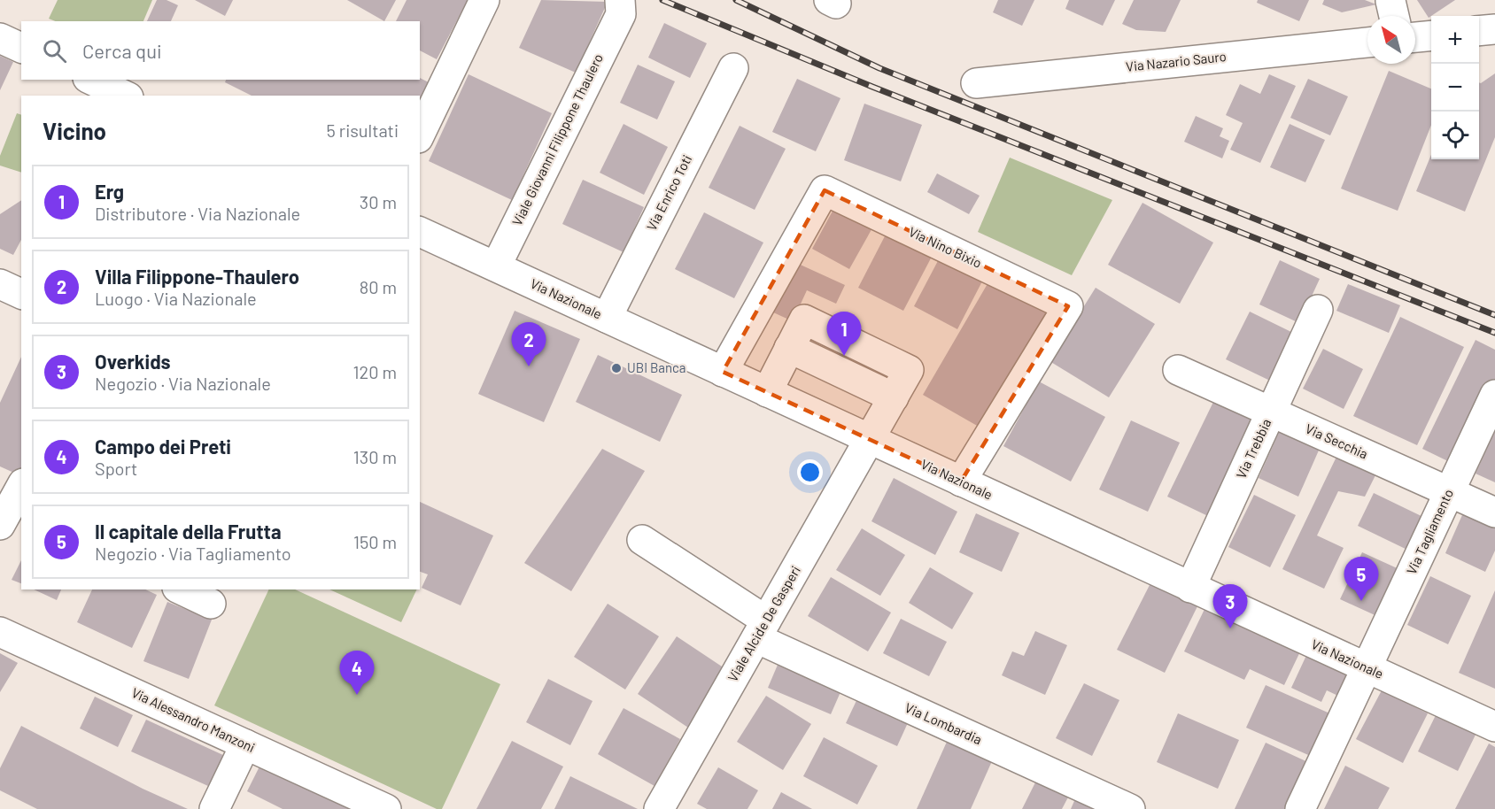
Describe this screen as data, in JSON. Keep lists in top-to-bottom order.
{
  "streets": {
    "street": [
      "Via Nazario Sauro",
      "Viale Giovanni Filippone Thaulero",
      "Via Enrico Toti",
      "Via Nino Bixio",
      "Via Nazionale",
      "Via Secchia",
      "Via Trebbia",
      "Via Tagliamento",
      "Viale Alcide De Gasperi",
      "Via Alessandro Manzoni",
      "Via Lombardia"
    ]
  },
  "crossings": [
    ["Viale Giovanni Filippone Thaulero", "Via Nazionale"],
    ["Via Enrico Toti", "Via Nazionale"],
    ["Via Nino Bixio", "Via Nazionale"],
    ["Via Nazionale", "Via Trebbia"],
    ["Via Nazionale", "Via Tagliamento"],
    ["Via Nazionale", "Viale Alcide De Gasperi"],
    ["Via Secchia", "Via Trebbia"],
    ["Via Secchia", "Via Tagliamento"],
    ["Viale Alcide De Gasperi", "Via Lombardia"]
  ],
  "places": ["UBI Banca"],
  "north": "top left",
  "page": {
    "map_buttons": ["+", "−"],
    "search": "Cerca qui",
    "heading": ["Vicino", "5 risultati"],
    "list": [
      {
        "mark": "1",
        "name": "Erg",
        "note": "Distributore · Via Nazionale",
        "value": "30 m"
      },
      {
        "mark": "2",
        "name": "Villa Filippone-Thaulero",
        "note": "Luogo · Via Nazionale",
        "value": "80 m"
      },
      {
        "mark": "3",
        "name": "Overkids",
        "note": "Negozio · Via Nazionale",
        "value": "120 m"
      },
      {
        "mark": "4",
        "name": "Campo dei Preti",
        "note": "Sport",
        "value": "130 m"
      },
      {
        "mark": "5",
        "name": "Il capitale della Frutta",
        "note": "Negozio · Via Tagliamento",
        "value": "150 m"
      }
    ],
    "pins": [
      "1",
      "2",
      "5",
      "3",
      "4"
    ]
  }
}
